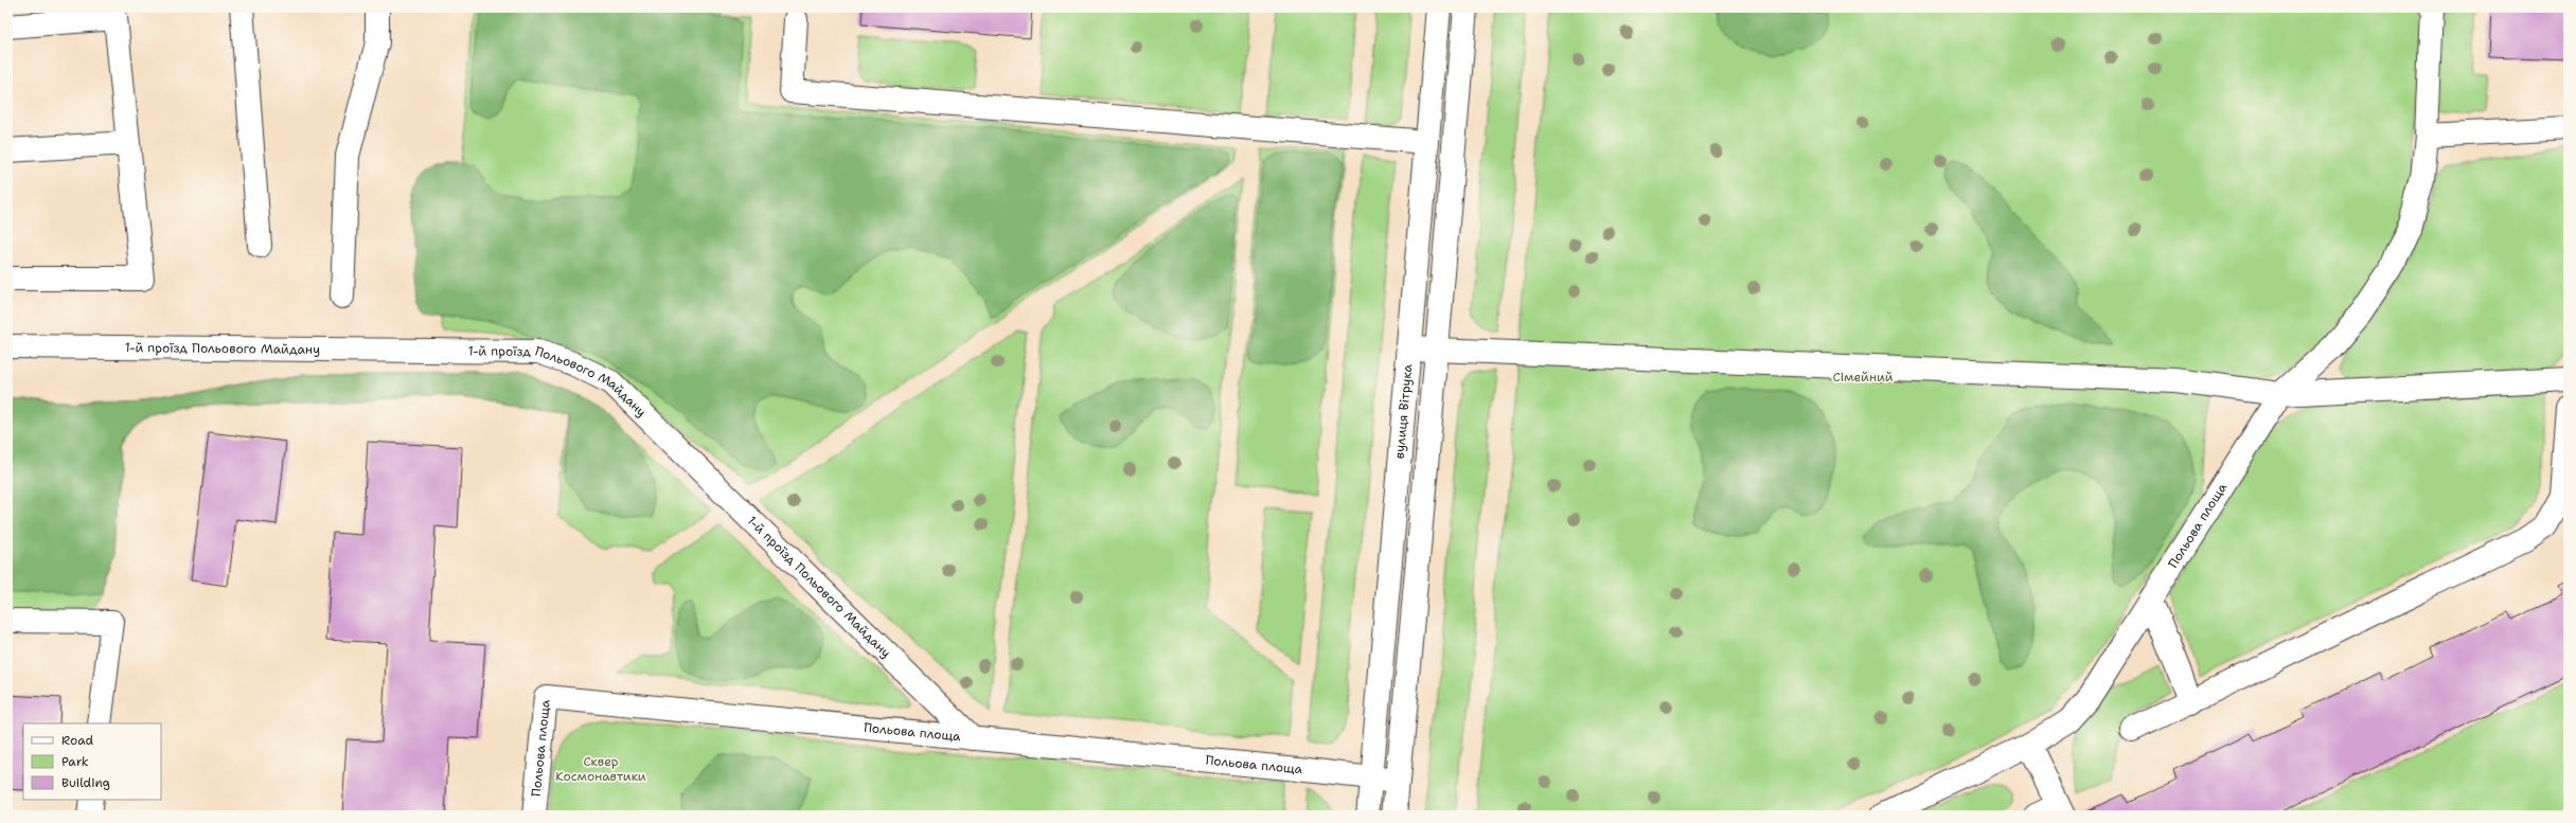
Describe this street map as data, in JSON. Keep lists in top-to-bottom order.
{
  "streets": {
    "street": ["1-й проїзд Польового Майдану", "вулиця Вітрука", "Польова площа"]
  },
  "crossings": [
    ["1-й проїзд Польового Майдану", "Польова площа"],
    ["вулиця Вітрука", "Польова площа"]
  ],
  "parks": ["Сімейний", "Сквер Космонавтики"],
  "legend": ["Road", "Park", "Building"]
}
